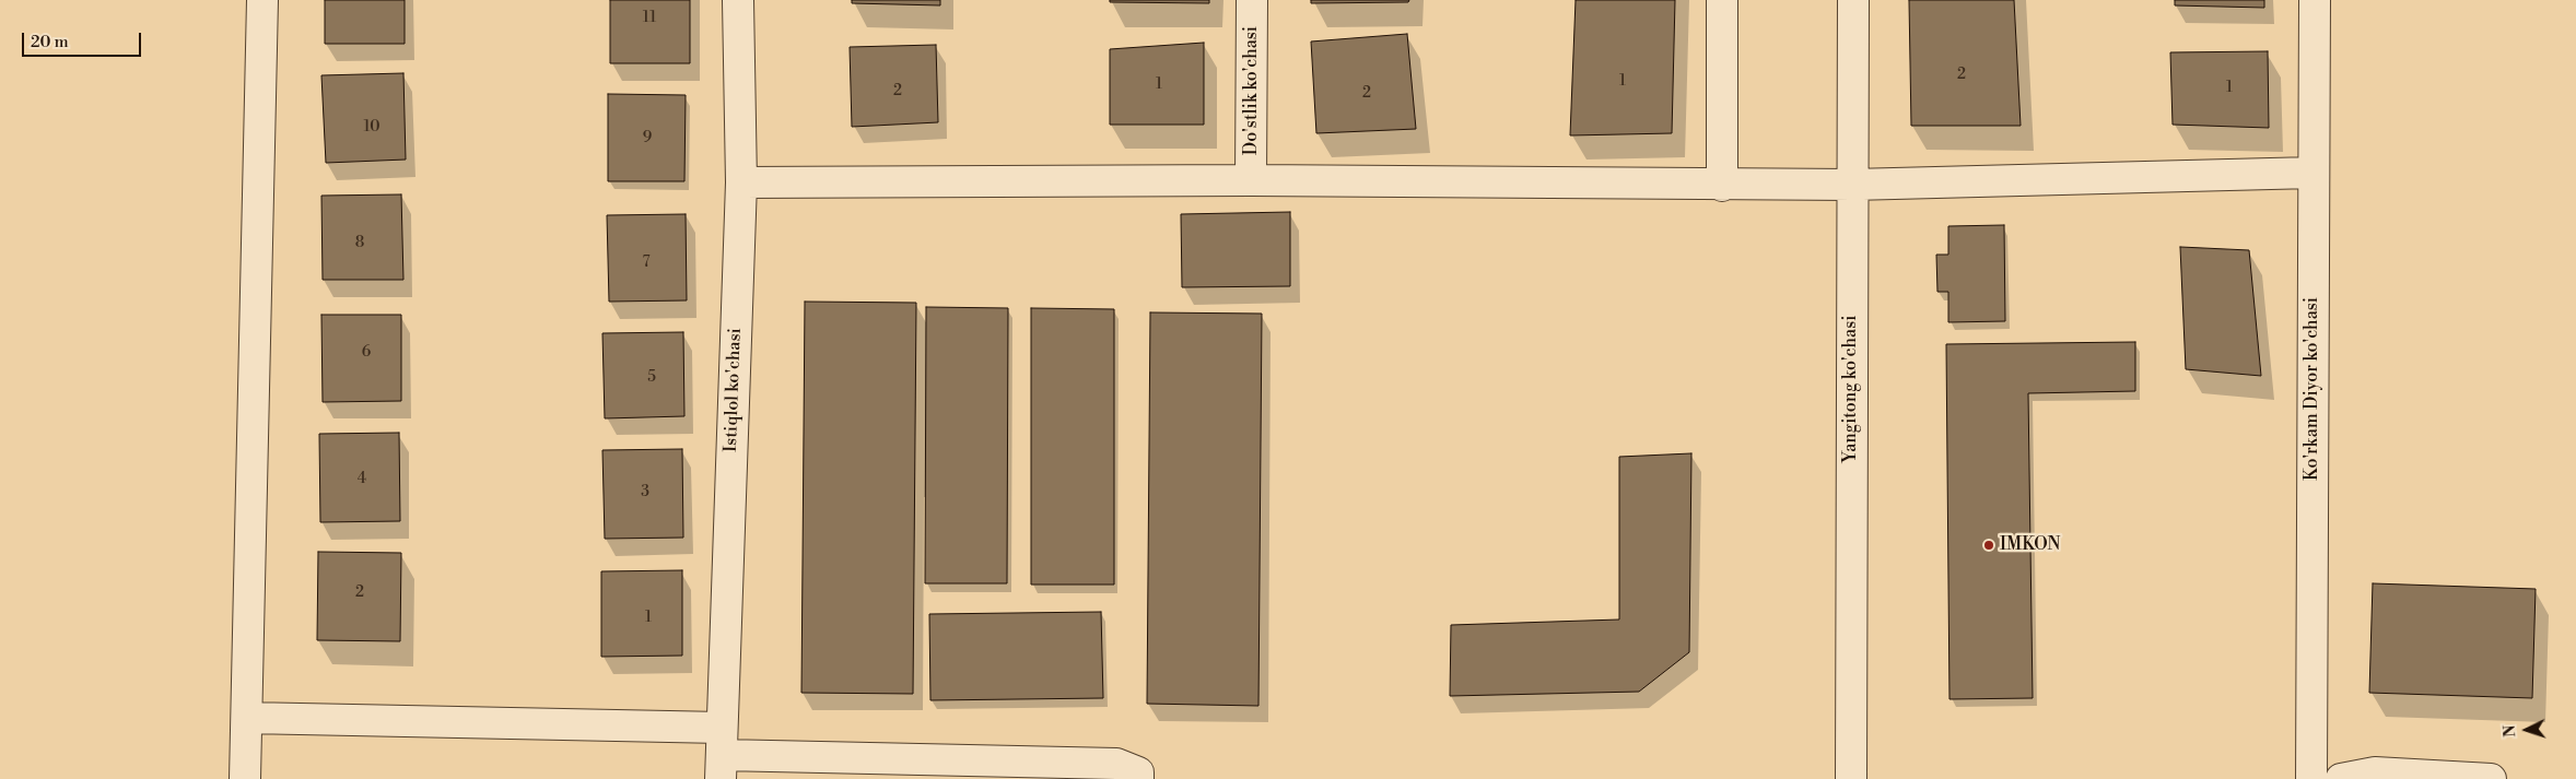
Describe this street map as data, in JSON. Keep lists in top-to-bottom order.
{
  "streets": {
    "street": [
      "Do'stlik ko'chasi",
      "Yangitong ko'chasi",
      "Ko'rkam Diyor ko'chasi",
      "Istiqlol ko'chasi"
    ]
  },
  "places": ["IMKON"],
  "house_numbers": [
    "11",
    "2",
    "1",
    "1",
    "1",
    "2",
    "2",
    "10",
    "9",
    "8",
    "7",
    "6",
    "5",
    "4",
    "3",
    "2",
    "1"
  ],
  "scale_bar": "20 m",
  "north": "left"
}
